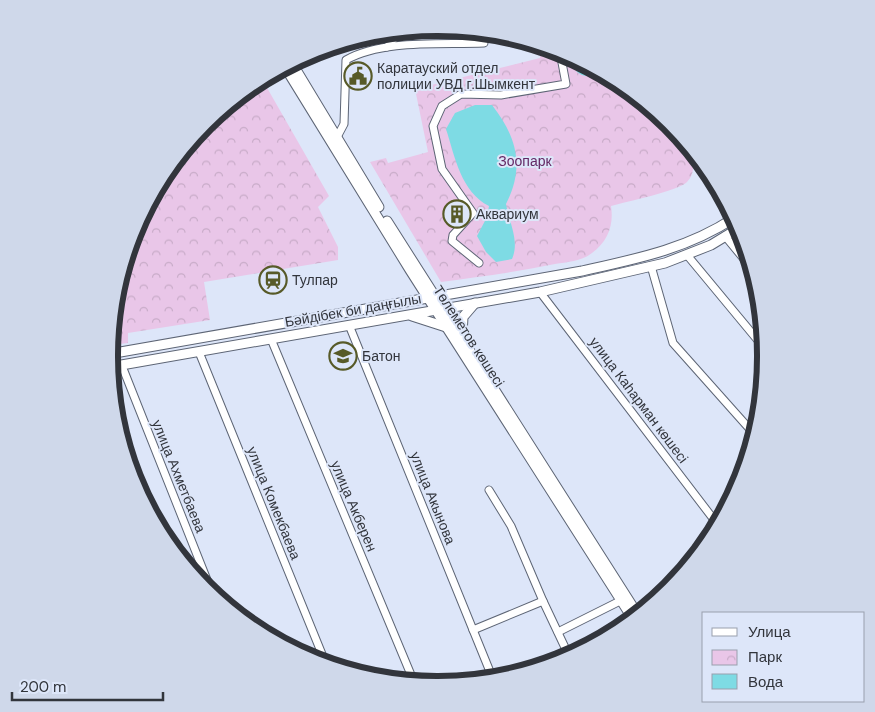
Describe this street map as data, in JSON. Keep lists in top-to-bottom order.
{
  "streets": {
    "main road": ["Бәйдібек би даңғылы", "Төлеметов көшесі"],
    "street": [
      "улица Каһарман көшесі",
      "улица Ахметбаева",
      "улица Акынова",
      "улица Комекбаева",
      "улица Акберен"
    ]
  },
  "crossings": [
    ["Бәйдібек би даңғылы", "Төлеметов көшесі"],
    ["Бәйдібек би даңғылы", "улица Каһарман көшесі"],
    ["Бәйдібек би даңғылы", "улица Ахметбаева"],
    ["Бәйдібек би даңғылы", "улица Акынова"],
    ["Бәйдібек би даңғылы", "улица Комекбаева"],
    ["Бәйдібек би даңғылы", "улица Акберен"]
  ],
  "parks": ["Зоопарк"],
  "places": {
    "public building": ["Каратауский отдел полиции УВД г.Шымкент"],
    "building": ["Аквариум"],
    "station": ["Тулпар"],
    "school or university": ["Батон"]
  },
  "legend": ["Улица", "Парк", "Вода"],
  "scale_bar": "200 m"
}
